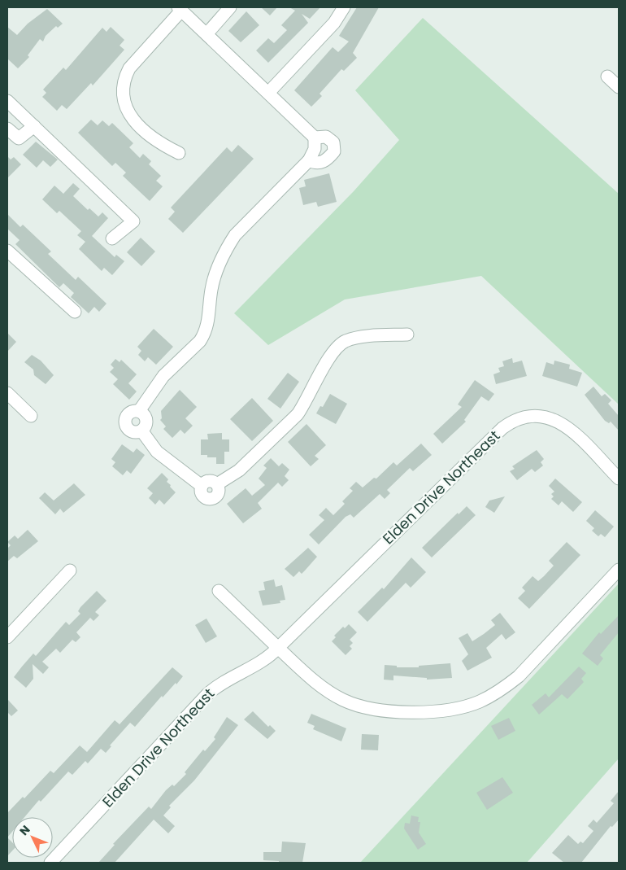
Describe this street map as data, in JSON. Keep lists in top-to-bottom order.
{
  "streets": {
    "street": ["Elden Drive Northeast"]
  },
  "north": "top left"
}
